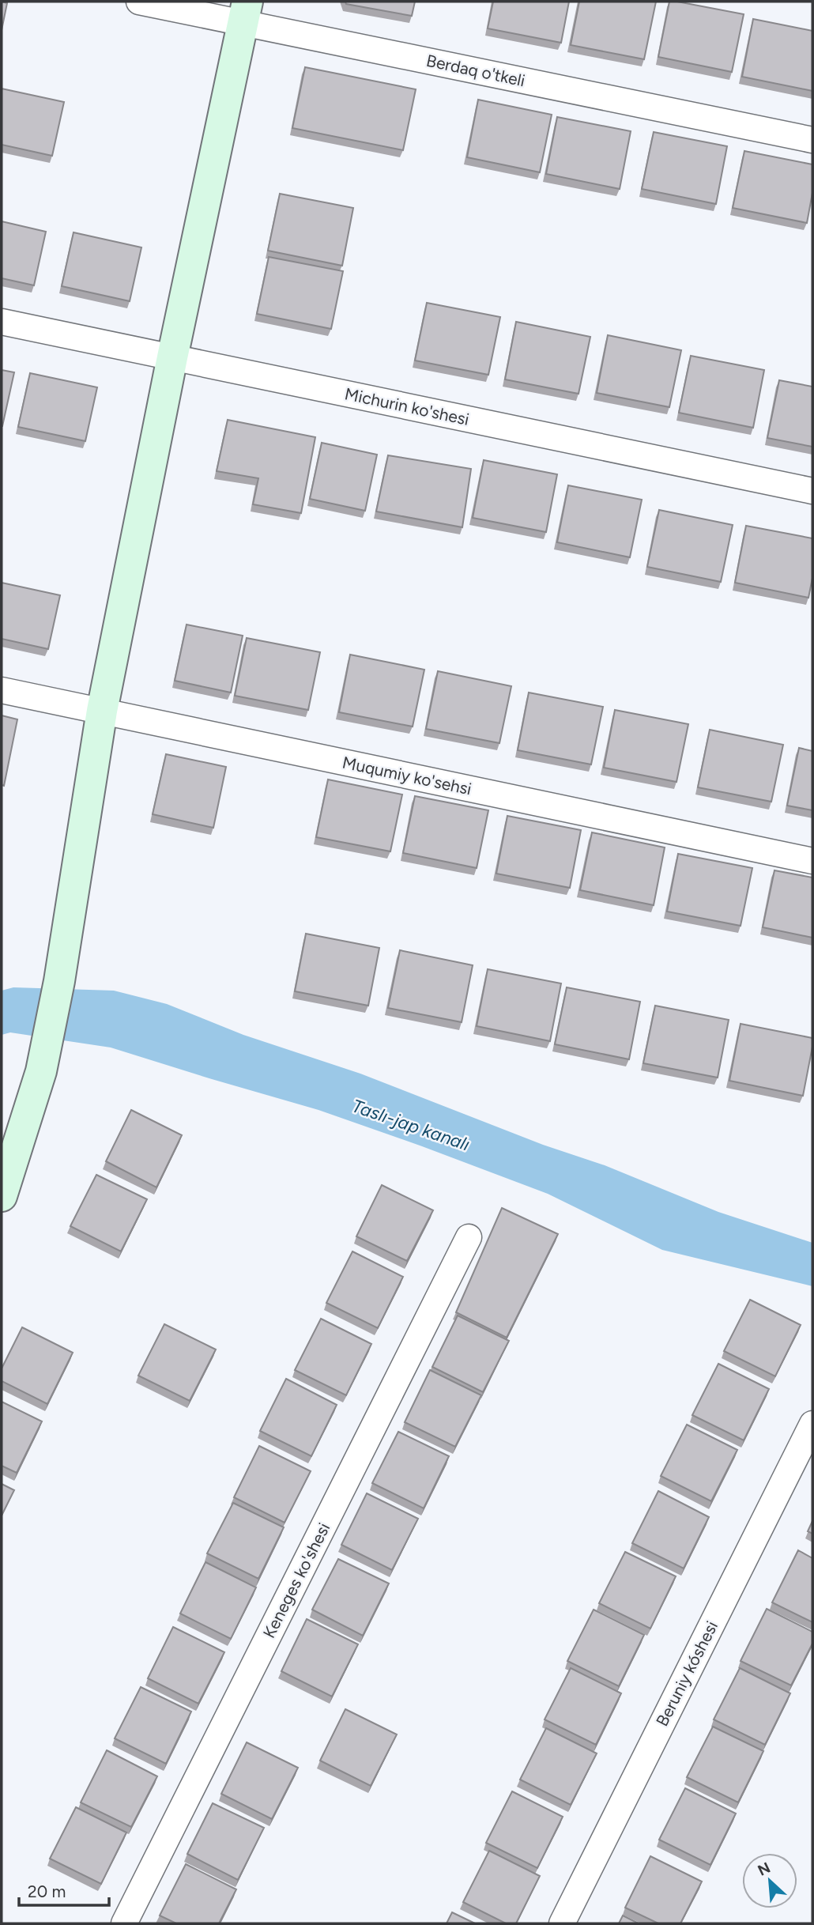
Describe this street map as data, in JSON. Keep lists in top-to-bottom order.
{
  "streets": {
    "street": [
      "Berdaq o'tkeli",
      "Michurin ko'shesi",
      "Muqumiy ko'sehsi",
      "Keneges ko'shesi",
      "Beruniy kóshesi"
    ]
  },
  "water": ["Taslı-jap kanalı"],
  "scale_bar": "20 m",
  "north": "top left"
}
